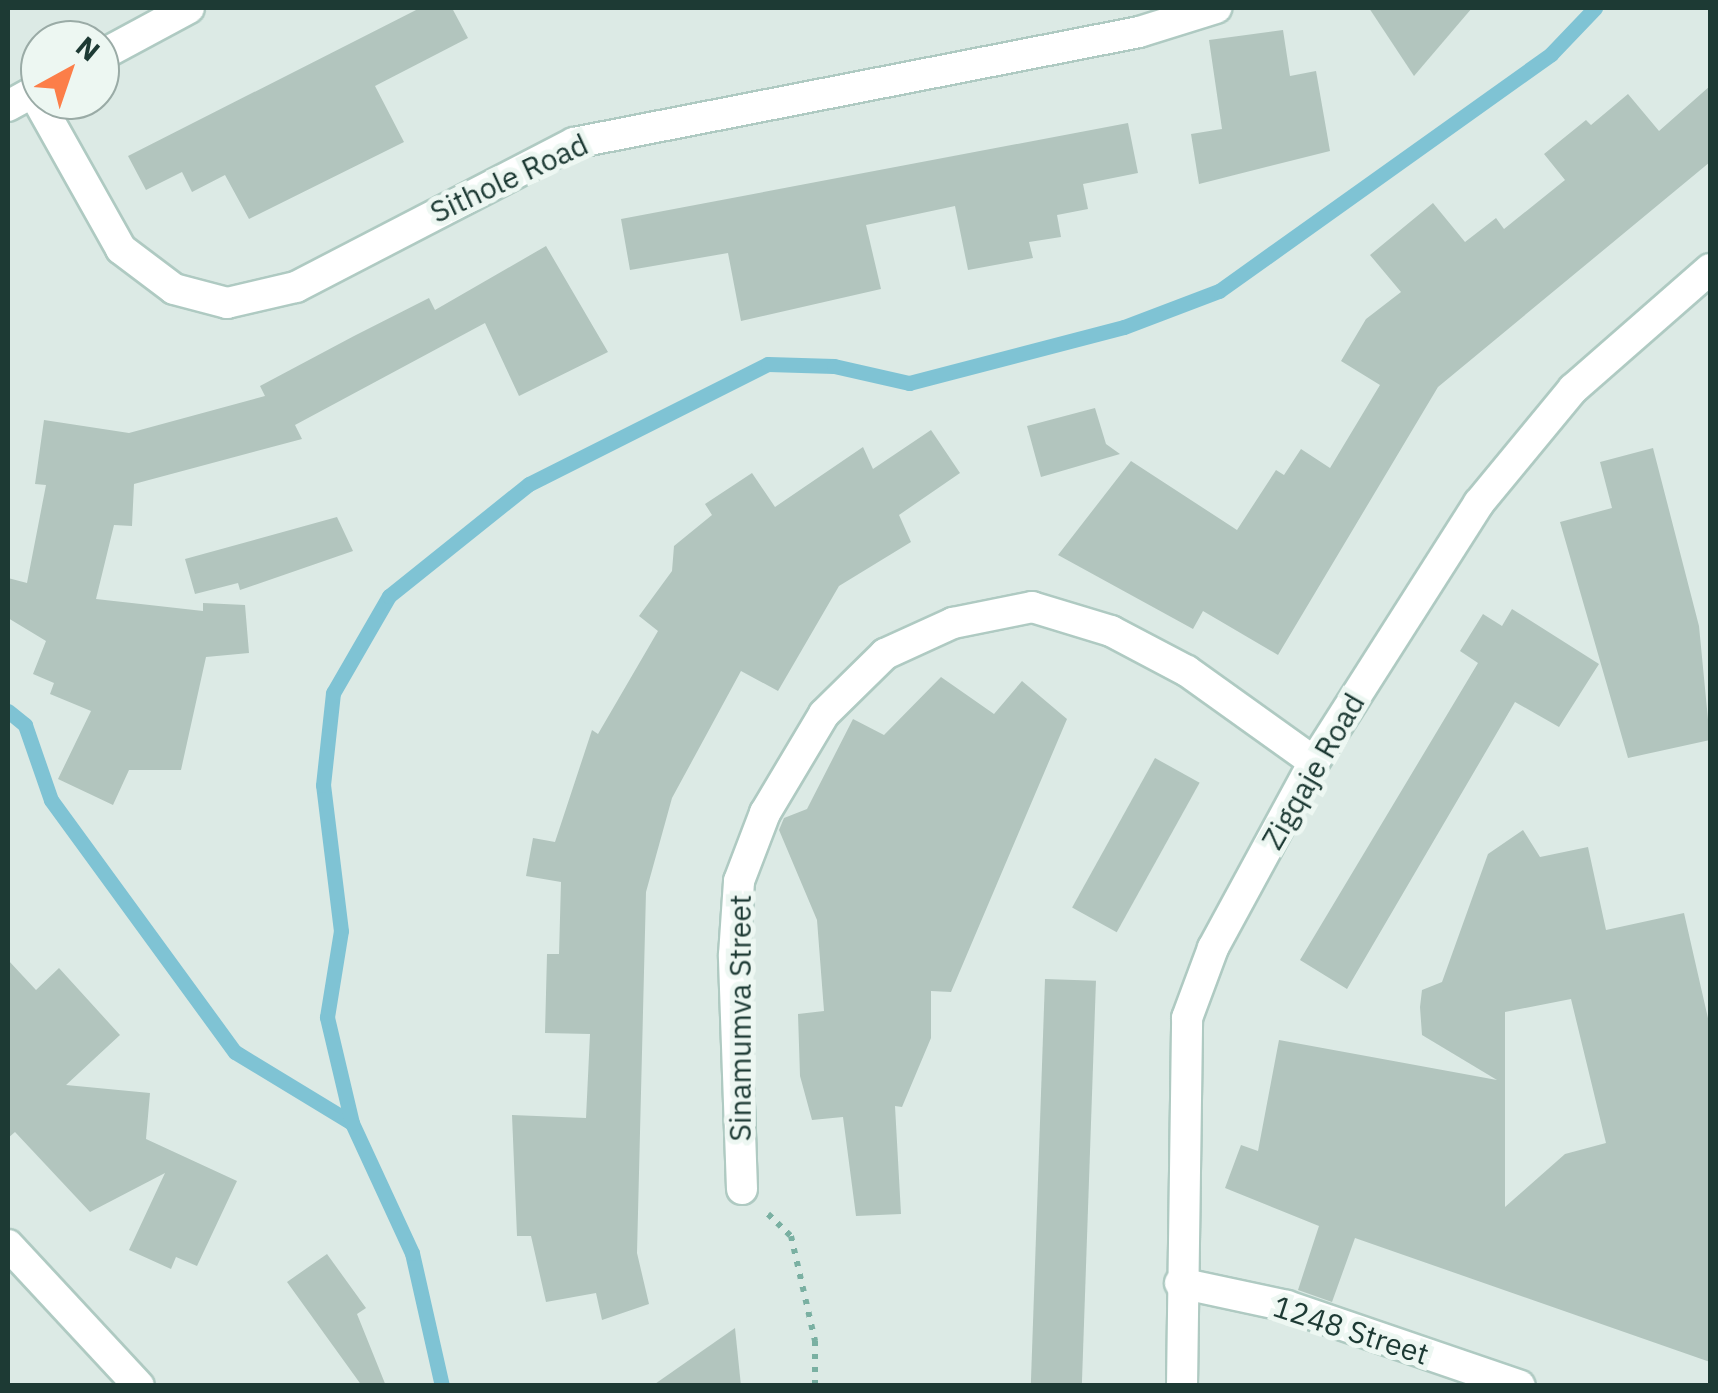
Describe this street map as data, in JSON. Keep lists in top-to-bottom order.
{
  "streets": {
    "street": [
      "Sithole Road",
      "Zigqaje Road",
      "Sinamumva Street",
      "1248 Street"
    ]
  },
  "crossings": [
    ["Zigqaje Road", "Sinamumva Street"],
    ["Zigqaje Road", "1248 Street"]
  ],
  "north": "top right"
}
